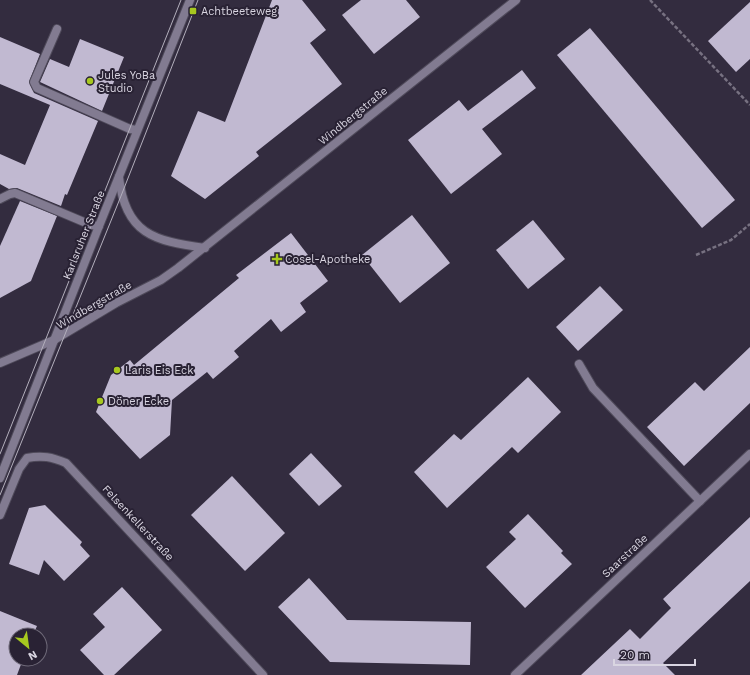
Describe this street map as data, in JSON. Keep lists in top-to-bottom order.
{
  "streets": {
    "street": [
      "Windbergstraße",
      "Karlsruher Straße",
      "Felsenkellerstraße",
      "Saarstraße"
    ]
  },
  "crossings": [
    ["Windbergstraße", "Karlsruher Straße"]
  ],
  "places": {
    "transit": ["Achtbeeteweg"],
    "other": ["Jules YoBa Studio", "Laris Eis Eck", "Döner Ecke"],
    "health": ["Cosel-Apotheke"]
  },
  "scale_bar": "20 m",
  "north": "bottom right"
}
